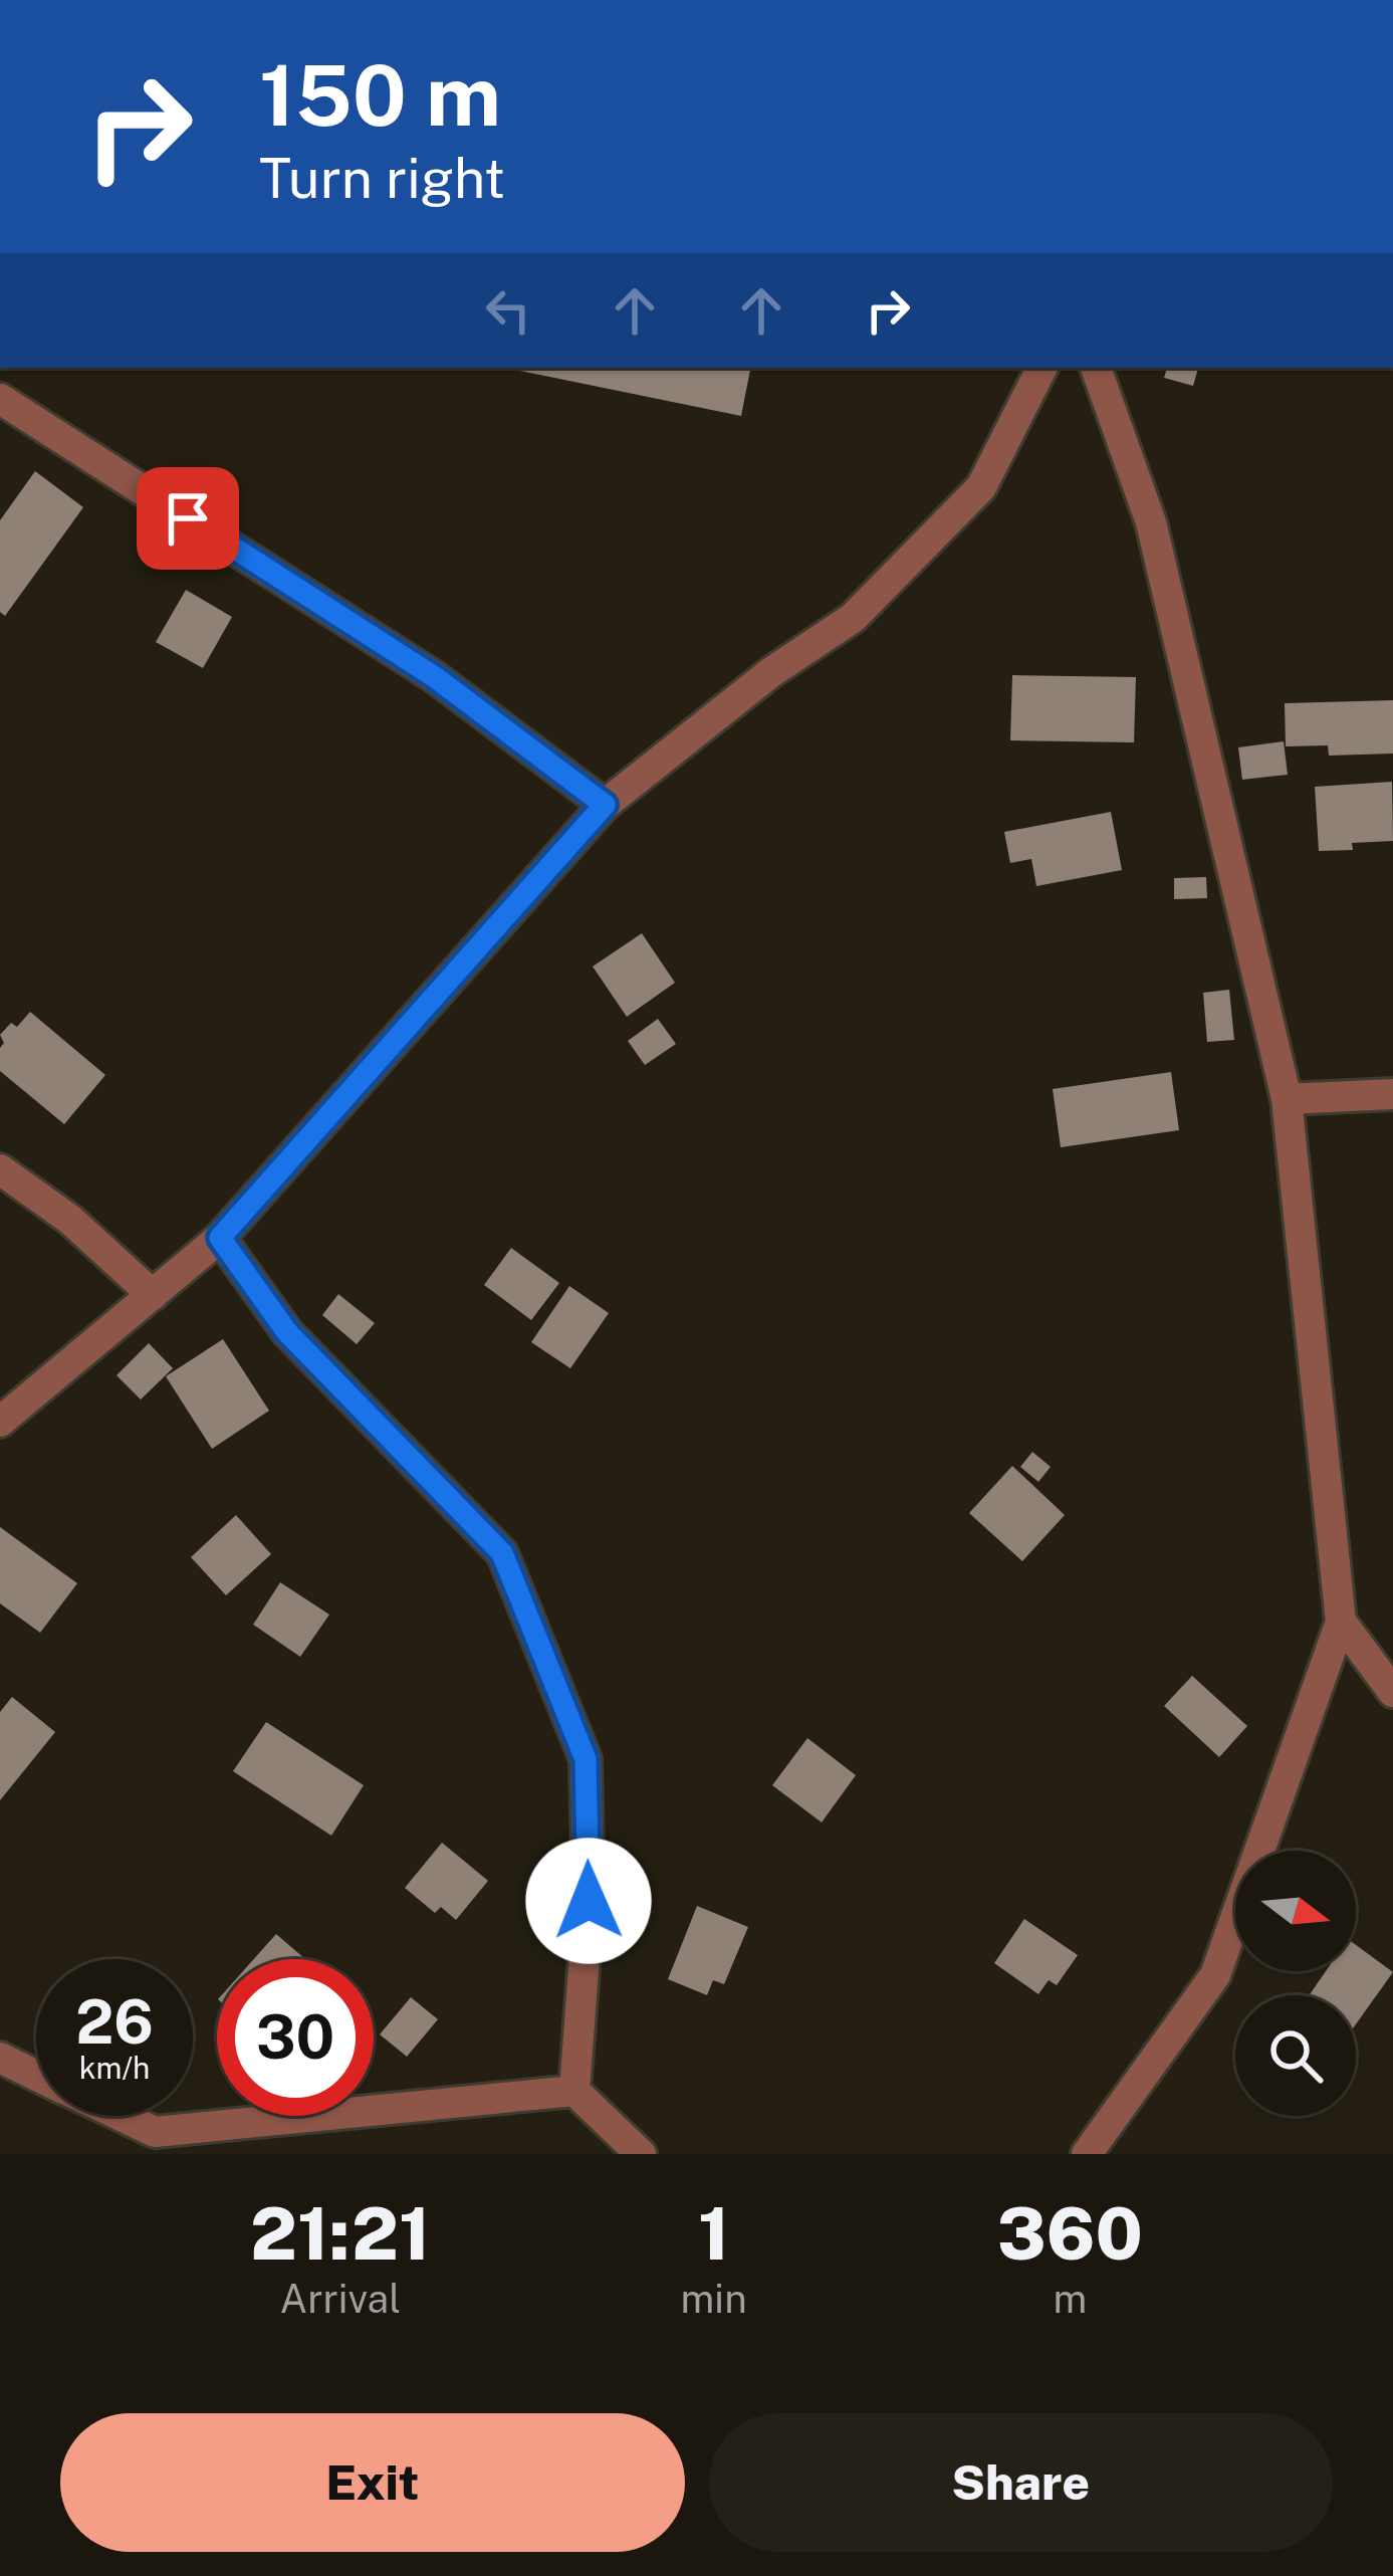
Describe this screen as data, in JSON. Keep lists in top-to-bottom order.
{
  "north": "right",
  "page": {
    "turn": ["150 m", "Turn right"],
    "speed": "26 km/h",
    "limit": "30",
    "eta": [
      "21:21",
      "Arrival",
      "1",
      "min",
      "360",
      "m"
    ],
    "buttons": ["Exit", "Share"]
  }
}
